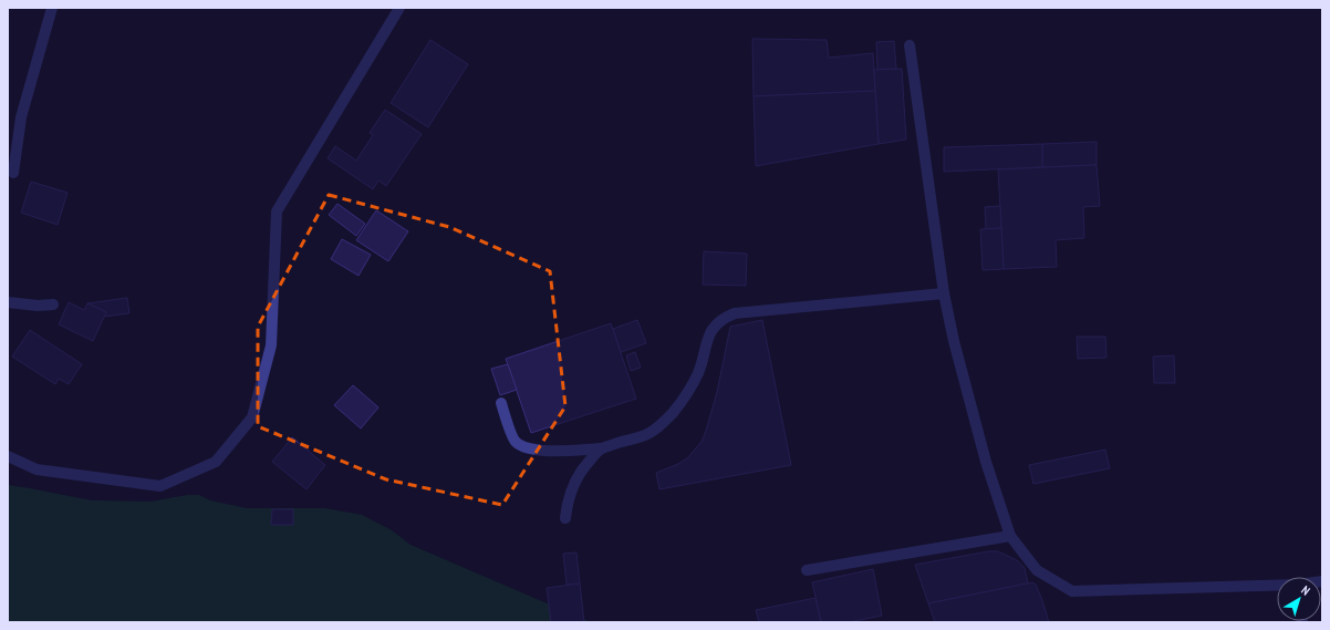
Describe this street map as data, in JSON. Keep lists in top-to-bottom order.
{
  "north": "top right"
}
